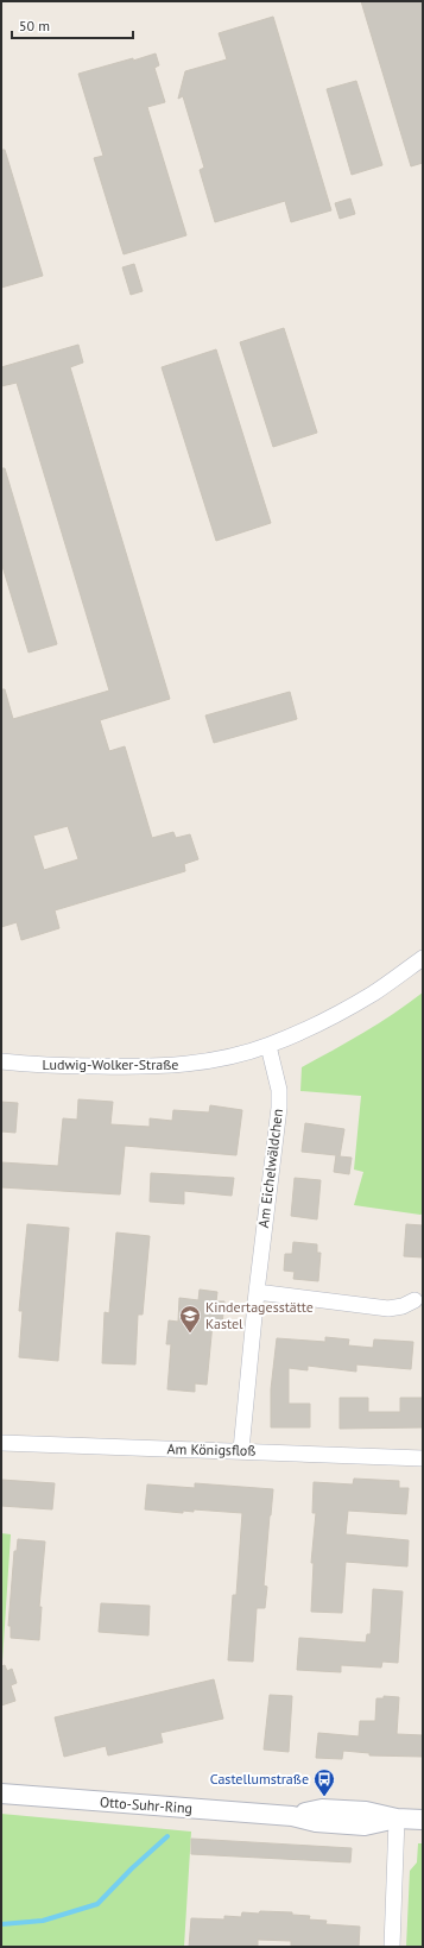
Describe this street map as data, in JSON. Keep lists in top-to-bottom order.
{
  "streets": {
    "street": [
      "Ludwig-Wolker-Straße",
      "Am Eichelwäldchen",
      "Am Königsfloß",
      "Otto-Suhr-Ring"
    ]
  },
  "crossings": [
    ["Ludwig-Wolker-Straße", "Am Eichelwäldchen"],
    ["Am Eichelwäldchen", "Am Königsfloß"]
  ],
  "places": {
    "school or university": ["Kindertagesstätte Kastel"],
    "bus stop": ["Castellumstraße"]
  },
  "scale_bar": "50 m"
}
